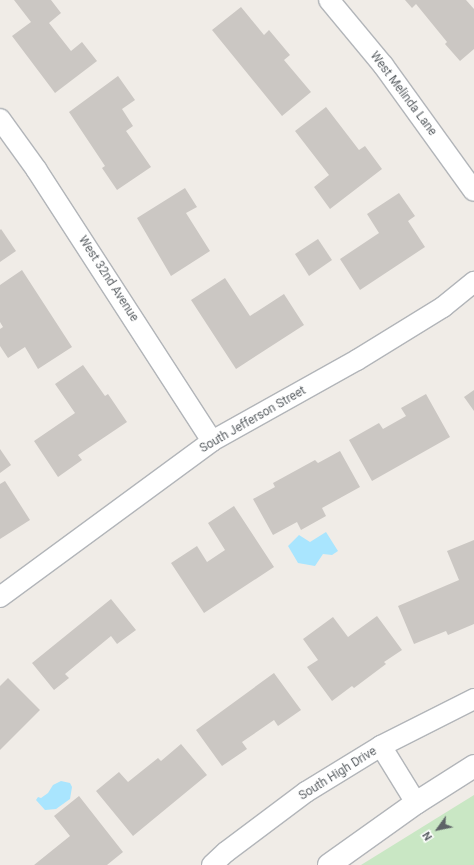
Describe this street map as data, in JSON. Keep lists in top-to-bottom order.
{
  "streets": {
    "street": [
      "West Melinda Lane",
      "West 32nd Avenue",
      "South Jefferson Street",
      "South High Drive"
    ]
  },
  "crossings": [
    ["West 32nd Avenue", "South Jefferson Street"]
  ],
  "north": "bottom left"
}
